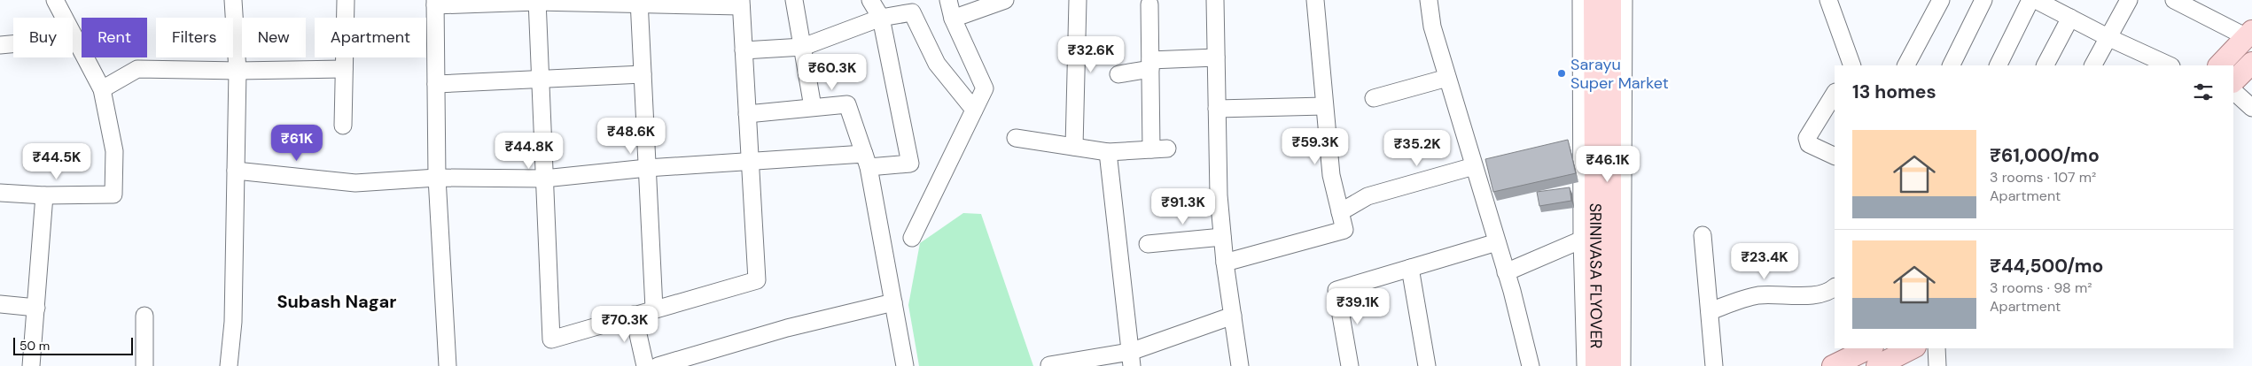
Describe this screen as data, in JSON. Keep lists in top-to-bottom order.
{
  "streets": {
    "main road": ["SRINIVASA FLYOVER"]
  },
  "districts": ["Subash Nagar"],
  "places": ["Sarayu Super Market"],
  "scale_bar": "50 m",
  "page": {
    "chip": [
      "Buy",
      "Rent",
      "Filters",
      "New",
      "Apartment"
    ],
    "price": [
      "₹32.6K",
      "₹60.3K",
      "₹48.6K",
      "₹61K",
      "₹59.3K",
      "₹35.2K",
      "₹44.8K",
      "₹44.5K",
      "₹46.1K",
      "₹91.3K",
      "₹23.4K",
      "₹39.1K",
      "₹70.3K"
    ],
    "heading": "13 homes",
    "list": [
      {
        "name": "₹61,000/mo",
        "note": "3 rooms · 107 m² · Apartment"
      },
      {
        "name": "₹44,500/mo",
        "note": "3 rooms · 98 m² · Apartment"
      }
    ],
    "scale": "50 m"
  }
}
